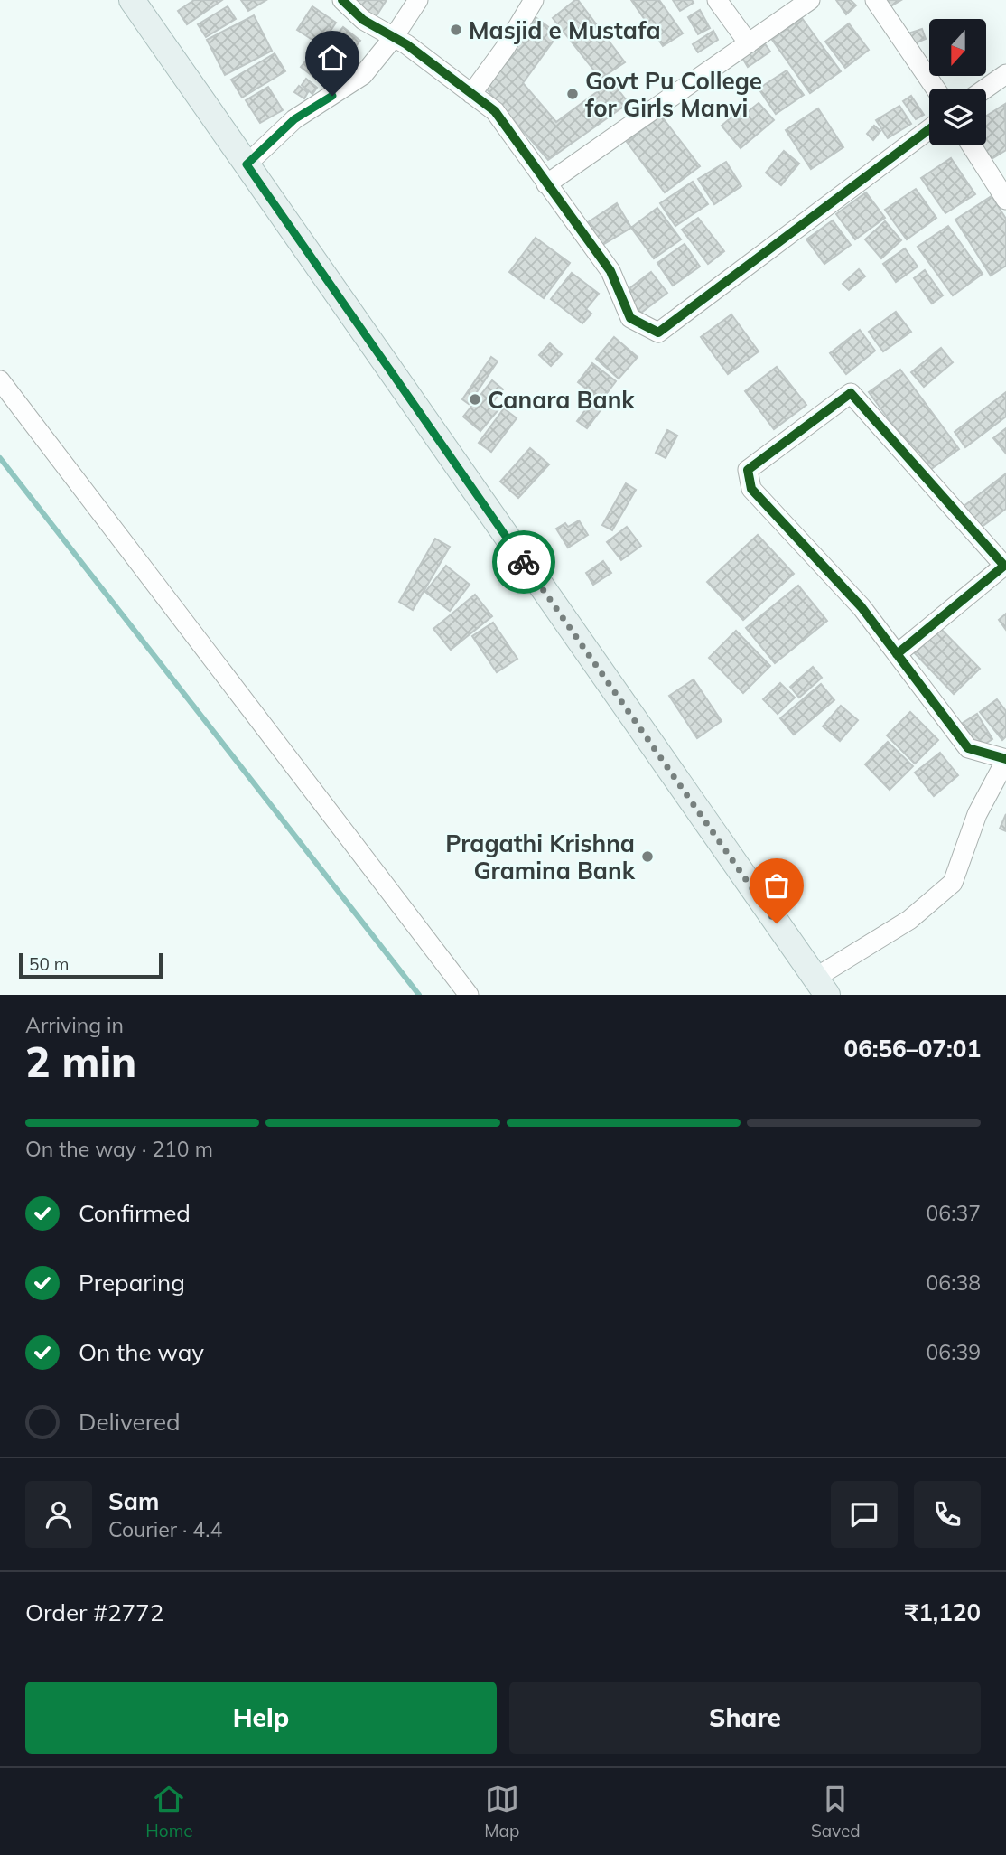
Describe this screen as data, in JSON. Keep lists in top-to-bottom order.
{
  "places": [
    "Masjid e Mustafa",
    "Govt Pu College for Girls Manvi",
    "Canara Bank",
    "Pragathi Krishna Gramina Bank"
  ],
  "scale_bar": "50 m",
  "north": "bottom",
  "page": {
    "scale": "50 m",
    "heading": ["2 min", "Arriving in", "06:56–07:01"],
    "panel": [
      "Sam",
      "Courier · 4.4",
      "Order #2772",
      "₹1,120"
    ],
    "bar": "On the way · 210 m",
    "list": [
      ["Confirmed", "06:37"],
      ["Preparing", "06:38"],
      ["On the way", "06:39"],
      "Delivered"
    ],
    "buttons": ["Help", "Share"],
    "tabs": ["Home", "Map", "Saved"]
  }
}
